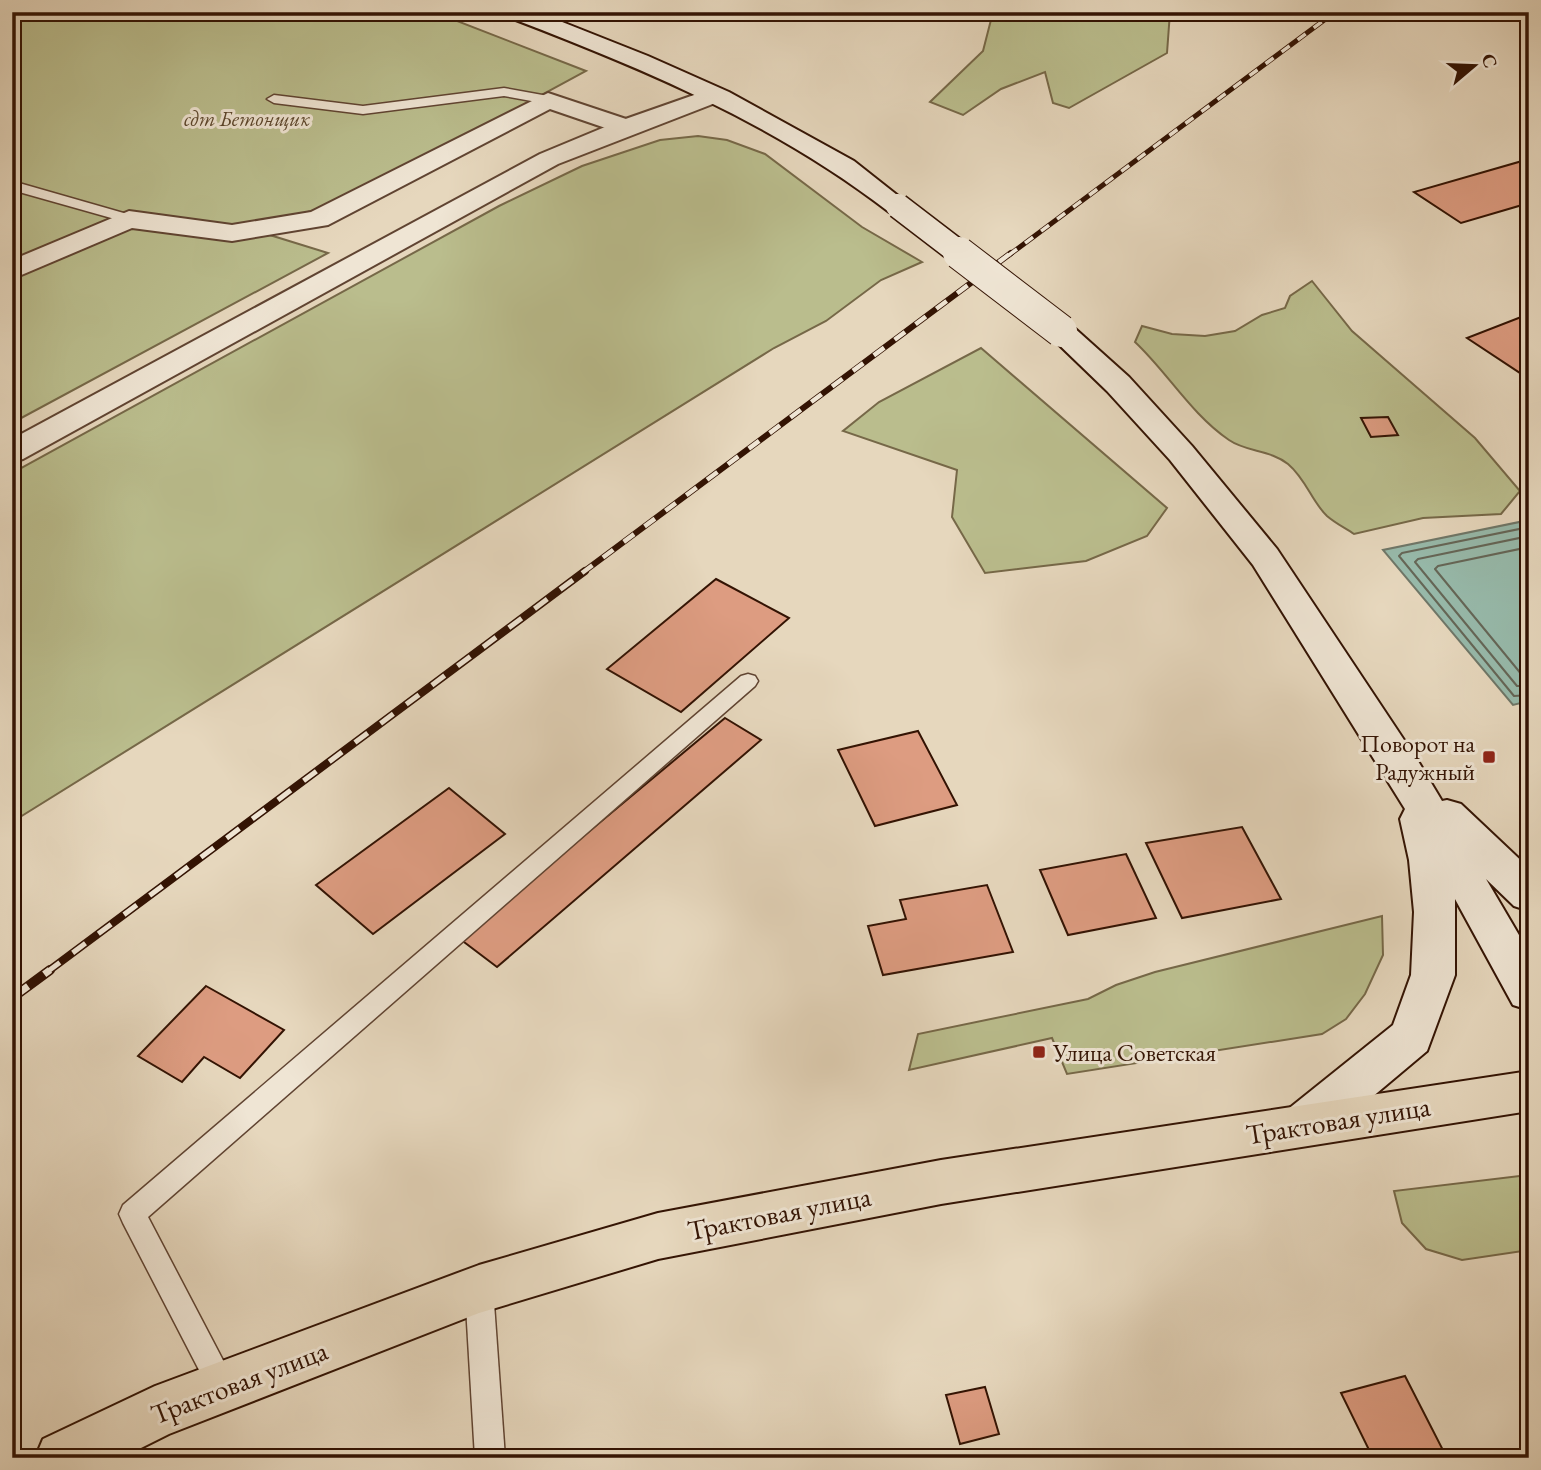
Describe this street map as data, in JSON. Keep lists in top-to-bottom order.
{
  "streets": {
    "main road": ["Трактовая улица"]
  },
  "parks": ["сдт Бетонщик"],
  "places": {
    "transit": ["Поворот на Радужный", "Улица Советская"]
  },
  "north": "right"
}
